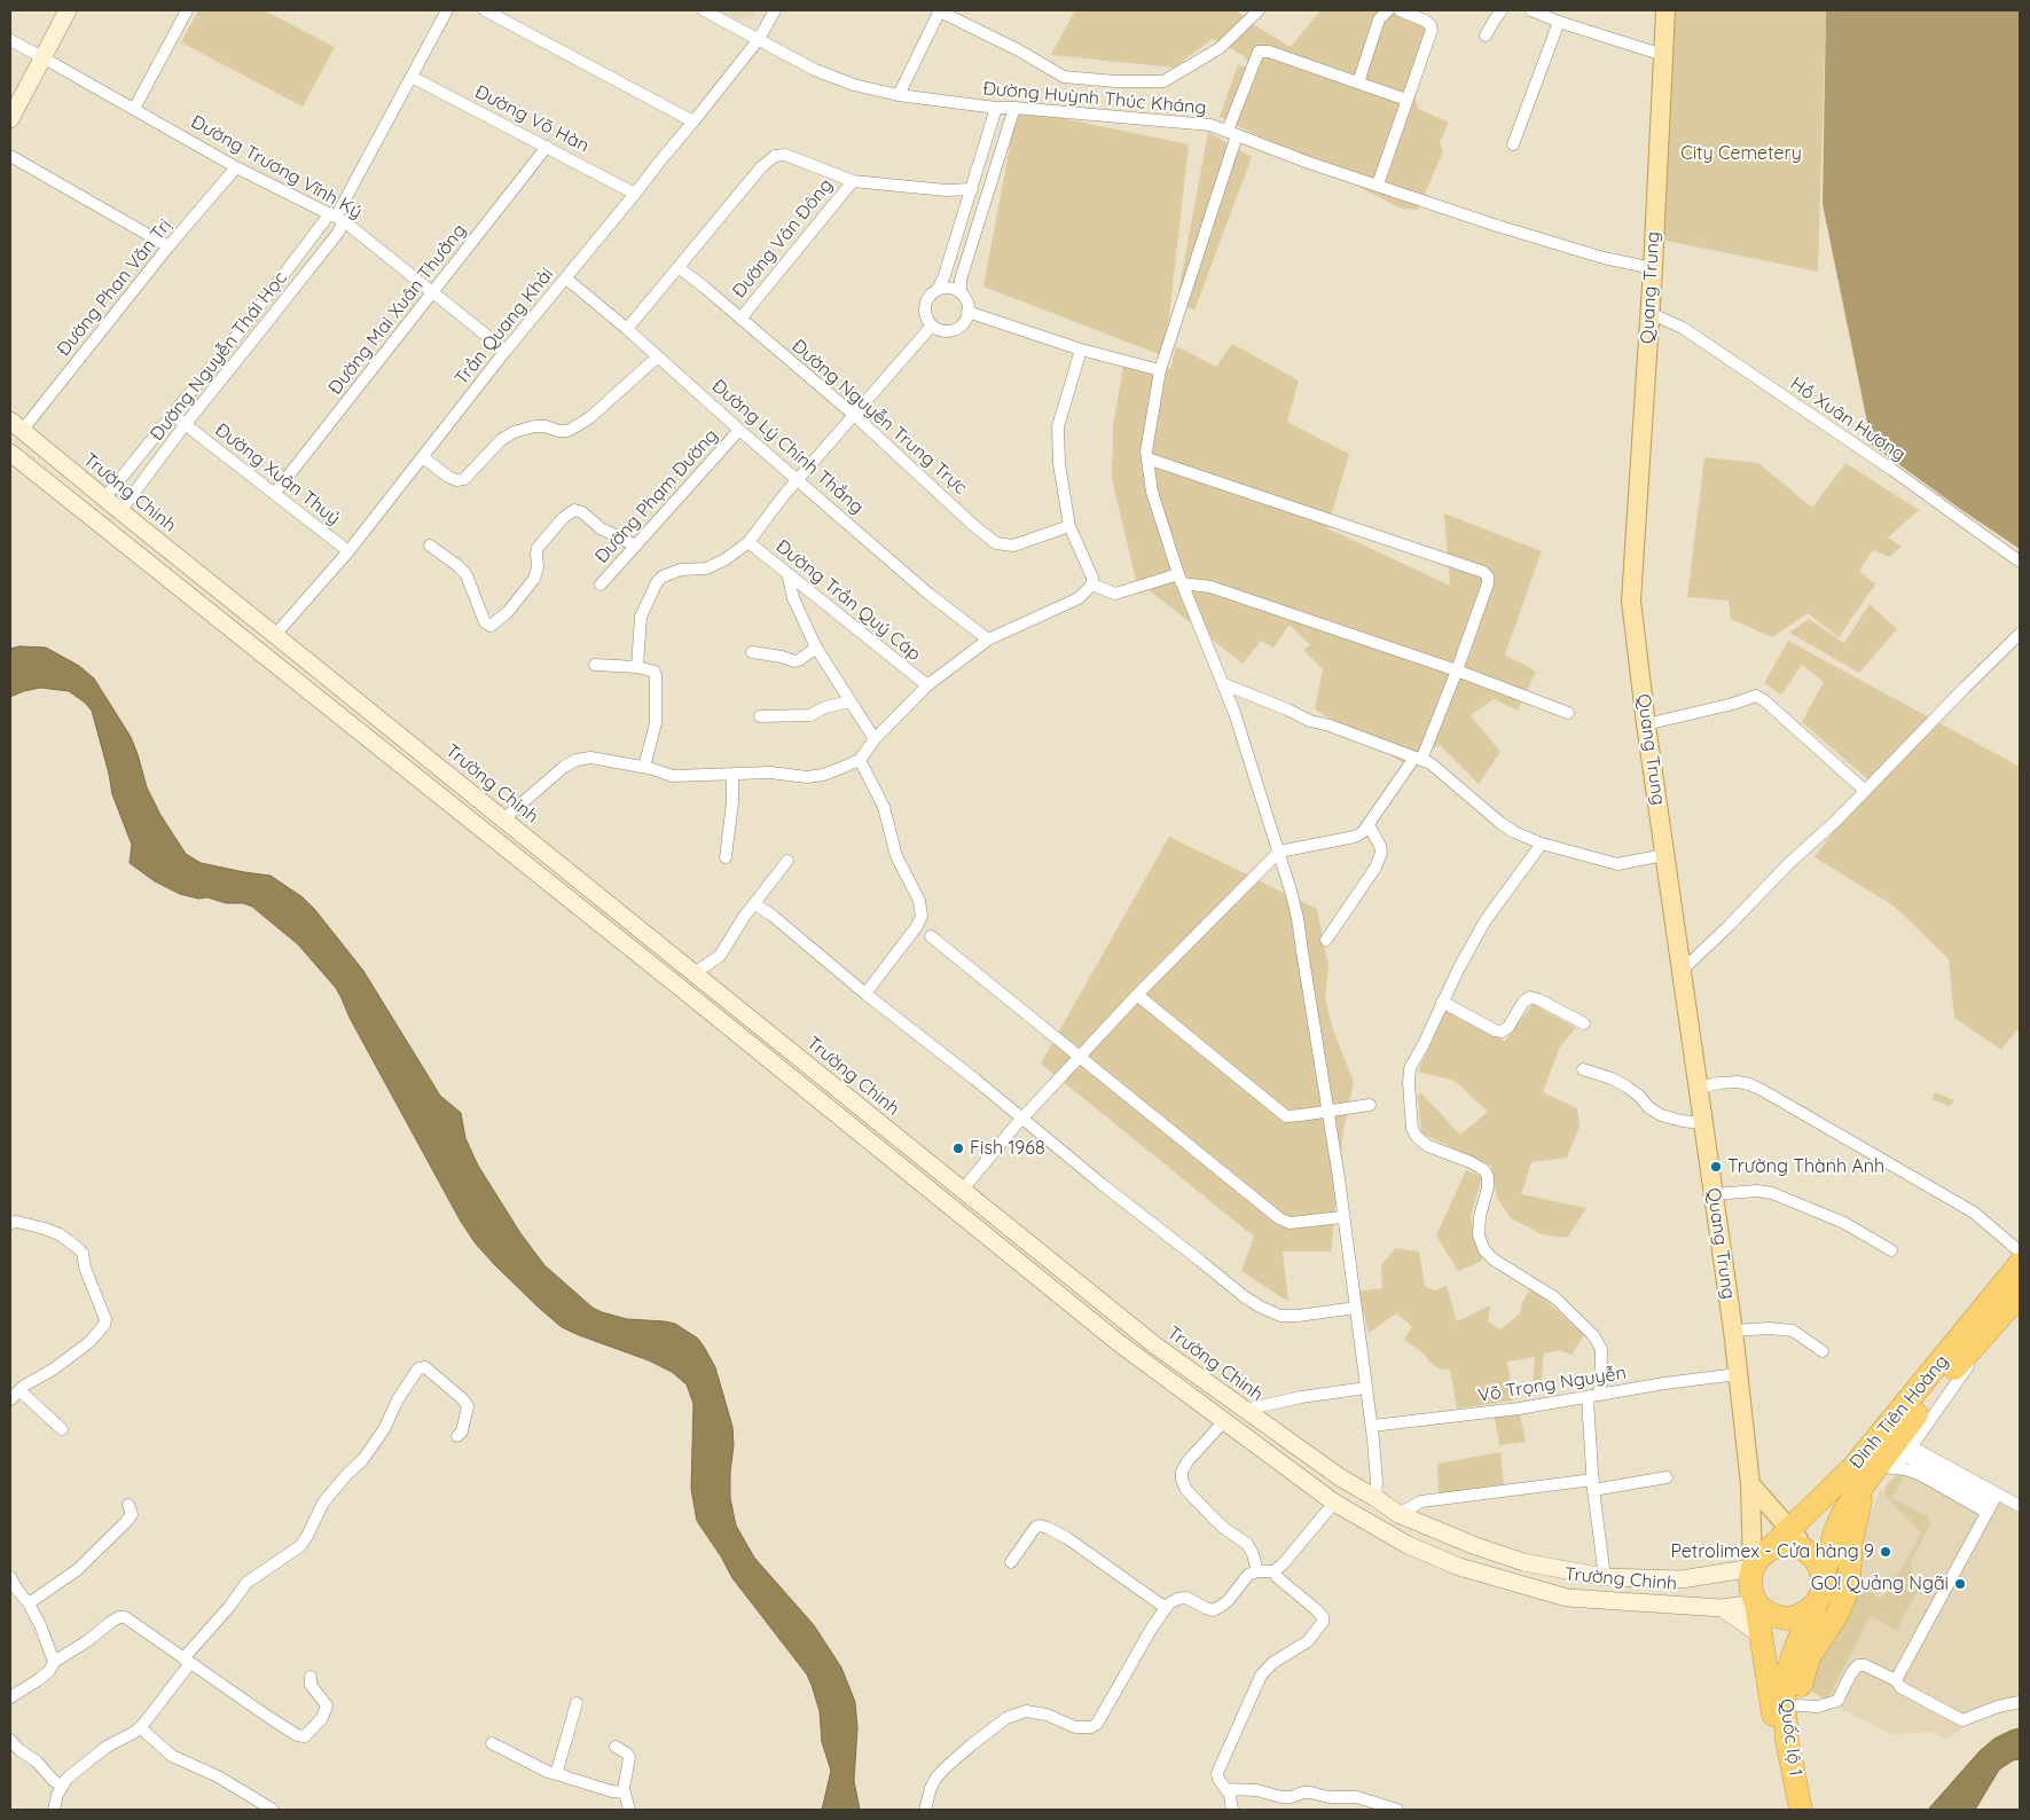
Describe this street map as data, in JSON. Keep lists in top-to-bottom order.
{
  "streets": {
    "highway": ["Đinh Tiên Hoàng", "Quốc lộ 1"],
    "main road": ["Quang Trung"],
    "street": [
      "Đường Huỳnh Thúc Kháng",
      "Đường Võ Hàn",
      "Đường Trương Vĩnh Ký",
      "Đường Vân Đông",
      "Đường Phan Văn Trị",
      "Đường Mai Xuân Thưởng",
      "Trần Quang Khải",
      "Đường Nguyễn Thái Học",
      "Đường Nguyễn Trung Trực",
      "Hồ Xuân Hương",
      "Đường Lý Chính Thắng",
      "Đường Xuân Thuỷ",
      "Trường Chinh",
      "Đường Phạm Đường",
      "Đường Trần Quý Cáp",
      "Võ Trọng Nguyễn"
    ]
  },
  "crossings": [
    ["Đường Huỳnh Thúc Kháng", "Quang Trung"],
    ["Đường Huỳnh Thúc Kháng", "Trần Quang Khải"],
    ["Đường Võ Hàn", "Đường Mai Xuân Thưởng"],
    ["Đường Võ Hàn", "Trần Quang Khải"],
    ["Đường Võ Hàn", "Đường Nguyễn Thái Học"],
    ["Đường Trương Vĩnh Ký", "Đường Phan Văn Trị"],
    ["Đường Trương Vĩnh Ký", "Đường Mai Xuân Thưởng"],
    ["Đường Trương Vĩnh Ký", "Trần Quang Khải"],
    ["Đường Trương Vĩnh Ký", "Đường Nguyễn Thái Học"],
    ["Đường Vân Đông", "Đường Nguyễn Trung Trực"],
    ["Đường Phan Văn Trị", "Trường Chinh"],
    ["Quang Trung", "Hồ Xuân Hương"],
    ["Quang Trung", "Trường Chinh"],
    ["Quang Trung", "Võ Trọng Nguyễn"],
    ["Quang Trung", "Đinh Tiên Hoàng"],
    ["Quang Trung", "Quốc lộ 1"],
    ["Đường Mai Xuân Thưởng", "Đường Xuân Thuỷ"],
    ["Trần Quang Khải", "Đường Lý Chính Thắng"],
    ["Trần Quang Khải", "Đường Xuân Thuỷ"],
    ["Trần Quang Khải", "Trường Chinh"],
    ["Đường Nguyễn Thái Học", "Đường Xuân Thuỷ"],
    ["Đường Nguyễn Thái Học", "Trường Chinh"],
    ["Đường Lý Chính Thắng", "Đường Phạm Đường"],
    ["Trường Chinh", "Đinh Tiên Hoàng"],
    ["Trường Chinh", "Quốc lộ 1"],
    ["Đinh Tiên Hoàng", "Quốc lộ 1"]
  ],
  "parks": ["City Cemetery"],
  "places": [
    "Fish 1968",
    "Trường Thành Anh",
    "Petrolimex - Cửa hàng 9",
    "GO! Quảng Ngãi"
  ]
}
